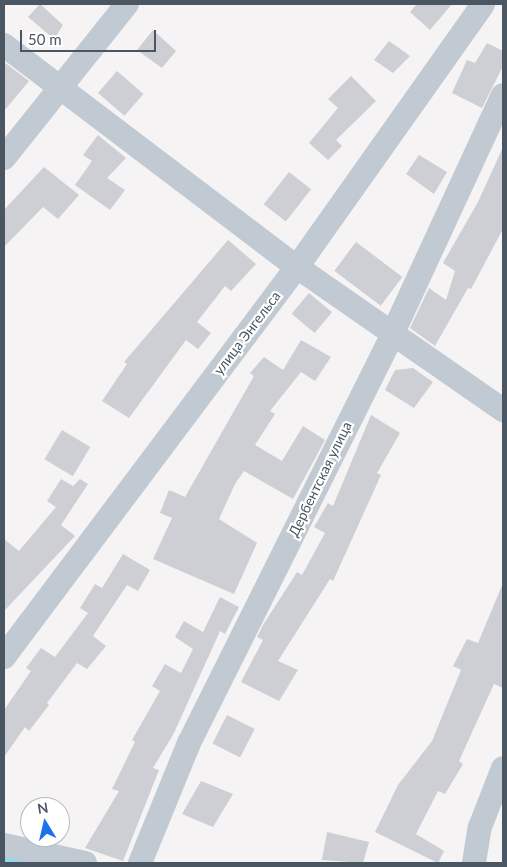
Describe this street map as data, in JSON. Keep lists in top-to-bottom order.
{
  "streets": {
    "street": ["улица Энгельса", "Дербентская улица"]
  },
  "scale_bar": "50 m",
  "north": "top"
}
